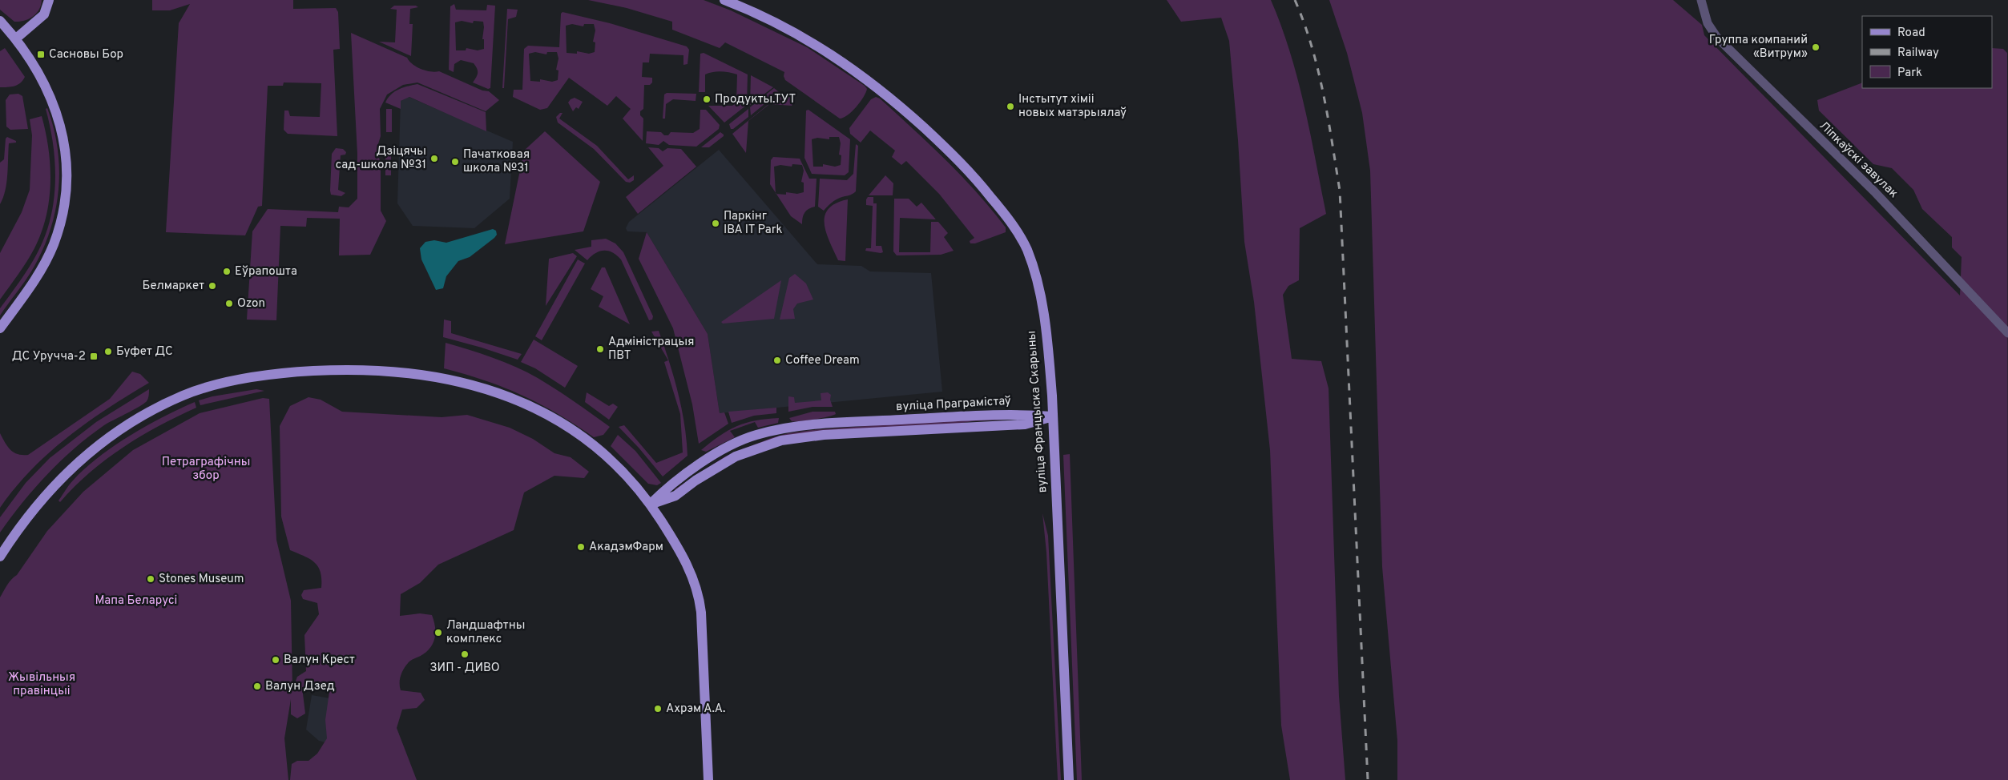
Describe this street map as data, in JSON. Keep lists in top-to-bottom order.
{
  "streets": {
    "main road": ["вуліца Праграмістаў", "вуліца Францыска Скарыны"],
    "street": ["Ліпкаўскі завулак"]
  },
  "crossings": [
    ["вуліца Праграмістаў", "вуліца Францыска Скарыны"]
  ],
  "parks": ["Петраграфічны збор", "Мапа Беларусі", "Жывільныя правінцыі"],
  "places": {
    "other": [
      "Группа компаний «Витрум»",
      "Продукты.ТУТ",
      "Інстытут хіміі новых матэрыялаў",
      "Дзіцячы сад-школа №31",
      "Пачатковая школа №31",
      "Паркінг IBA IT Park",
      "Еўрапошта",
      "Белмаркет",
      "Ozon",
      "Адміністрацыя ПВТ",
      "Буфет ДС",
      "Coffee Dream",
      "АкадэмФарм",
      "Stones Museum",
      "Ландшафтны комплекс",
      "ЗИП - ДИВО",
      "Валун Крест",
      "Валун Дзед",
      "Ахрэм А.А."
    ],
    "transit": ["Сасновы Бор", "ДС Уручча-2"]
  },
  "legend": ["Road", "Railway", "Park"]
}
